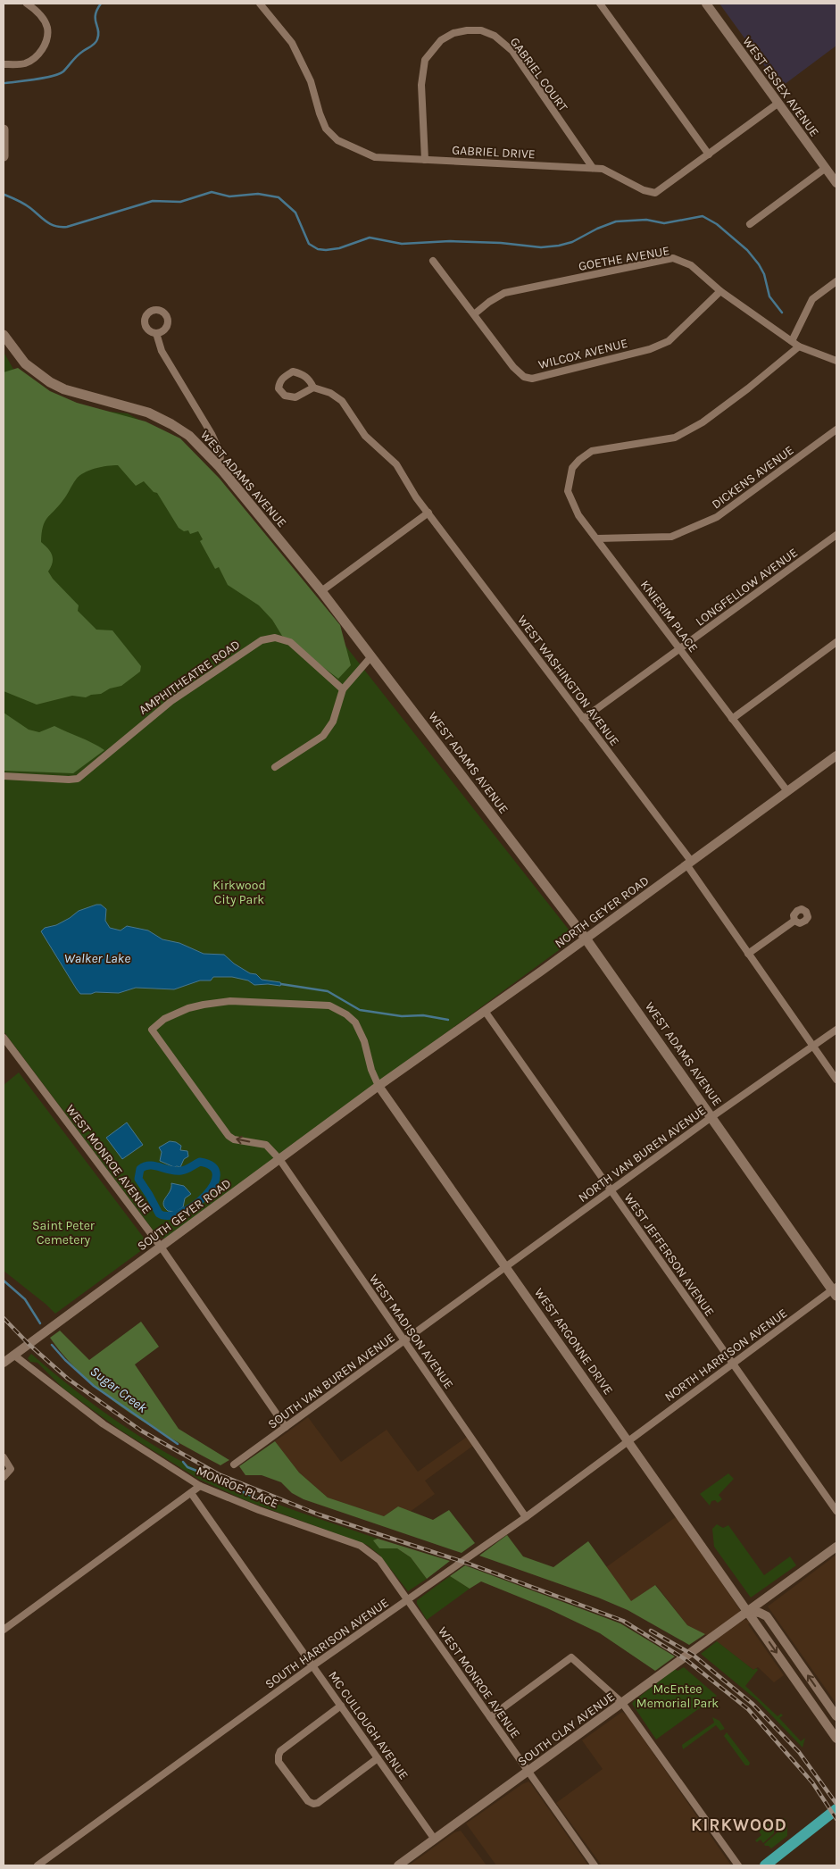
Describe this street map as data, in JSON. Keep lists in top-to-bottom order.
{
  "streets": {
    "main road": ["WEST ADAMS AVENUE"],
    "street": [
      "GABRIEL COURT",
      "WEST ESSEX AVENUE",
      "GABRIEL DRIVE",
      "GOETHE AVENUE",
      "WILCOX AVENUE",
      "DICKENS AVENUE",
      "LONGFELLOW AVENUE",
      "KNIERIM PLACE",
      "AMPHITHEATRE ROAD",
      "WEST WASHINGTON AVENUE",
      "NORTH GEYER ROAD",
      "NORTH VAN BUREN AVENUE",
      "WEST MONROE AVENUE",
      "SOUTH GEYER ROAD",
      "WEST JEFFERSON AVENUE",
      "WEST MADISON AVENUE",
      "WEST ARGONNE DRIVE",
      "NORTH HARRISON AVENUE",
      "SOUTH VAN BUREN AVENUE",
      "MONROE PLACE",
      "SOUTH HARRISON AVENUE",
      "MC CULLOUGH AVENUE",
      "SOUTH CLAY AVENUE"
    ]
  },
  "crossings": [
    ["GABRIEL COURT", "GABRIEL DRIVE"],
    ["WEST ESSEX AVENUE", "GABRIEL DRIVE"],
    ["GOETHE AVENUE", "WILCOX AVENUE"],
    ["GOETHE AVENUE", "KNIERIM PLACE"],
    ["DICKENS AVENUE", "KNIERIM PLACE"],
    ["WEST ADAMS AVENUE", "NORTH GEYER ROAD"],
    ["WEST ADAMS AVENUE", "NORTH VAN BUREN AVENUE"],
    ["WEST ADAMS AVENUE", "NORTH HARRISON AVENUE"],
    ["LONGFELLOW AVENUE", "KNIERIM PLACE"],
    ["LONGFELLOW AVENUE", "WEST WASHINGTON AVENUE"],
    ["KNIERIM PLACE", "NORTH GEYER ROAD"],
    ["WEST WASHINGTON AVENUE", "NORTH GEYER ROAD"],
    ["WEST WASHINGTON AVENUE", "NORTH VAN BUREN AVENUE"],
    ["NORTH GEYER ROAD", "SOUTH GEYER ROAD"],
    ["NORTH GEYER ROAD", "WEST JEFFERSON AVENUE"],
    ["NORTH GEYER ROAD", "WEST MADISON AVENUE"],
    ["NORTH GEYER ROAD", "WEST ARGONNE DRIVE"],
    ["NORTH VAN BUREN AVENUE", "WEST JEFFERSON AVENUE"],
    ["NORTH VAN BUREN AVENUE", "WEST ARGONNE DRIVE"],
    ["NORTH VAN BUREN AVENUE", "SOUTH VAN BUREN AVENUE"],
    ["WEST MONROE AVENUE", "SOUTH GEYER ROAD"],
    ["WEST MONROE AVENUE", "SOUTH VAN BUREN AVENUE"],
    ["WEST MONROE AVENUE", "MONROE PLACE"],
    ["WEST MONROE AVENUE", "SOUTH HARRISON AVENUE"],
    ["WEST MONROE AVENUE", "SOUTH CLAY AVENUE"],
    ["SOUTH GEYER ROAD", "WEST MADISON AVENUE"],
    ["SOUTH GEYER ROAD", "WEST ARGONNE DRIVE"],
    ["SOUTH GEYER ROAD", "MONROE PLACE"],
    ["WEST JEFFERSON AVENUE", "NORTH HARRISON AVENUE"],
    ["WEST MADISON AVENUE", "WEST ARGONNE DRIVE"],
    ["WEST MADISON AVENUE", "SOUTH VAN BUREN AVENUE"],
    ["WEST MADISON AVENUE", "SOUTH HARRISON AVENUE"],
    ["WEST ARGONNE DRIVE", "NORTH HARRISON AVENUE"],
    ["WEST ARGONNE DRIVE", "SOUTH VAN BUREN AVENUE"],
    ["WEST ARGONNE DRIVE", "SOUTH HARRISON AVENUE"],
    ["WEST ARGONNE DRIVE", "SOUTH CLAY AVENUE"],
    ["NORTH HARRISON AVENUE", "SOUTH HARRISON AVENUE"],
    ["MONROE PLACE", "SOUTH HARRISON AVENUE"],
    ["SOUTH HARRISON AVENUE", "MC CULLOUGH AVENUE"],
    ["MC CULLOUGH AVENUE", "SOUTH CLAY AVENUE"]
  ],
  "districts": ["KIRKWOOD"],
  "water": ["Walker Lake", "Sugar Creek"],
  "parks": ["Kirkwood City Park", "Saint Peter Cemetery", "McEntee Memorial Park"]
}
